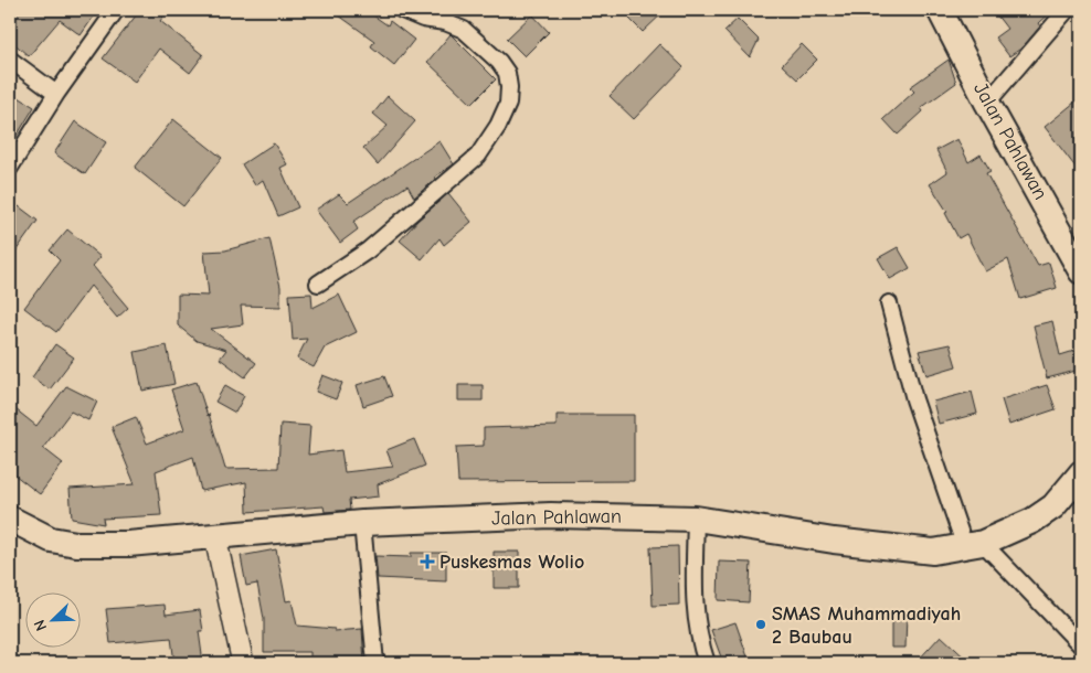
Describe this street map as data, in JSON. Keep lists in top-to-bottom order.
{
  "streets": {
    "highway": ["Jalan Pahlawan"]
  },
  "places": {
    "health": ["Puskesmas Wolio"],
    "other": ["SMAS Muhammadiyah 2 Baubau"]
  },
  "north": "bottom left"
}
